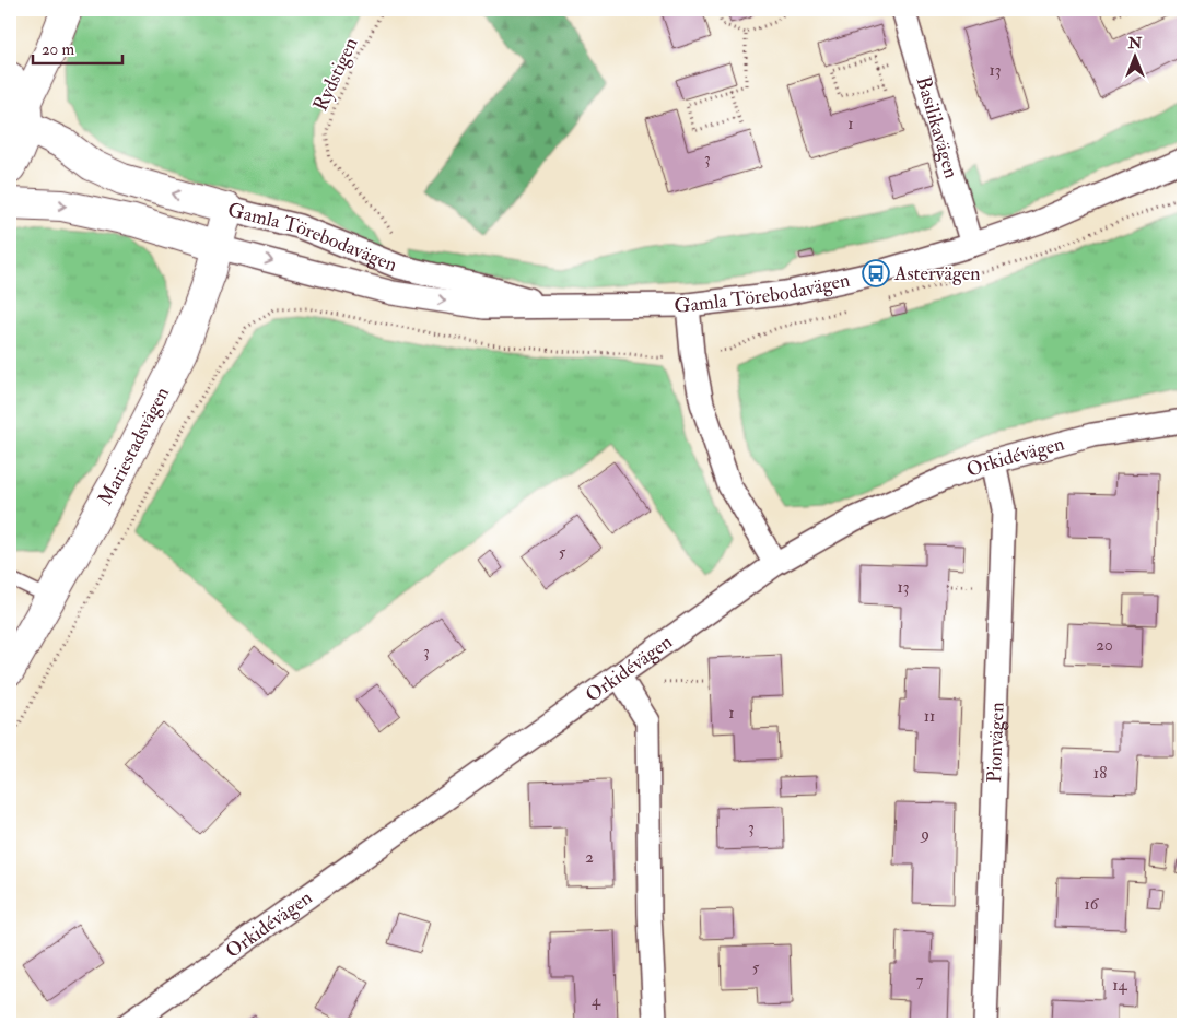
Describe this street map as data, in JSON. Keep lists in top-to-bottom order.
{
  "streets": {
    "street": [
      "Basilikavägen",
      "Gamla Törebodavägen",
      "Mariestadsvägen",
      "Orkidévägen",
      "Pionvägen"
    ],
    "path": ["Rydstigen"]
  },
  "crossings": [
    ["Basilikavägen", "Gamla Törebodavägen"],
    ["Gamla Törebodavägen", "Mariestadsvägen"],
    ["Orkidévägen", "Pionvägen"]
  ],
  "places": {
    "bus stop": ["Astervägen"]
  },
  "house_numbers": [
    "13",
    "1",
    "3",
    "5",
    "13",
    "20",
    "3",
    "1",
    "11",
    "18",
    "3",
    "9",
    "2",
    "16",
    "5",
    "7",
    "14",
    "4"
  ],
  "scale_bar": "20 m",
  "north": "top"
}
